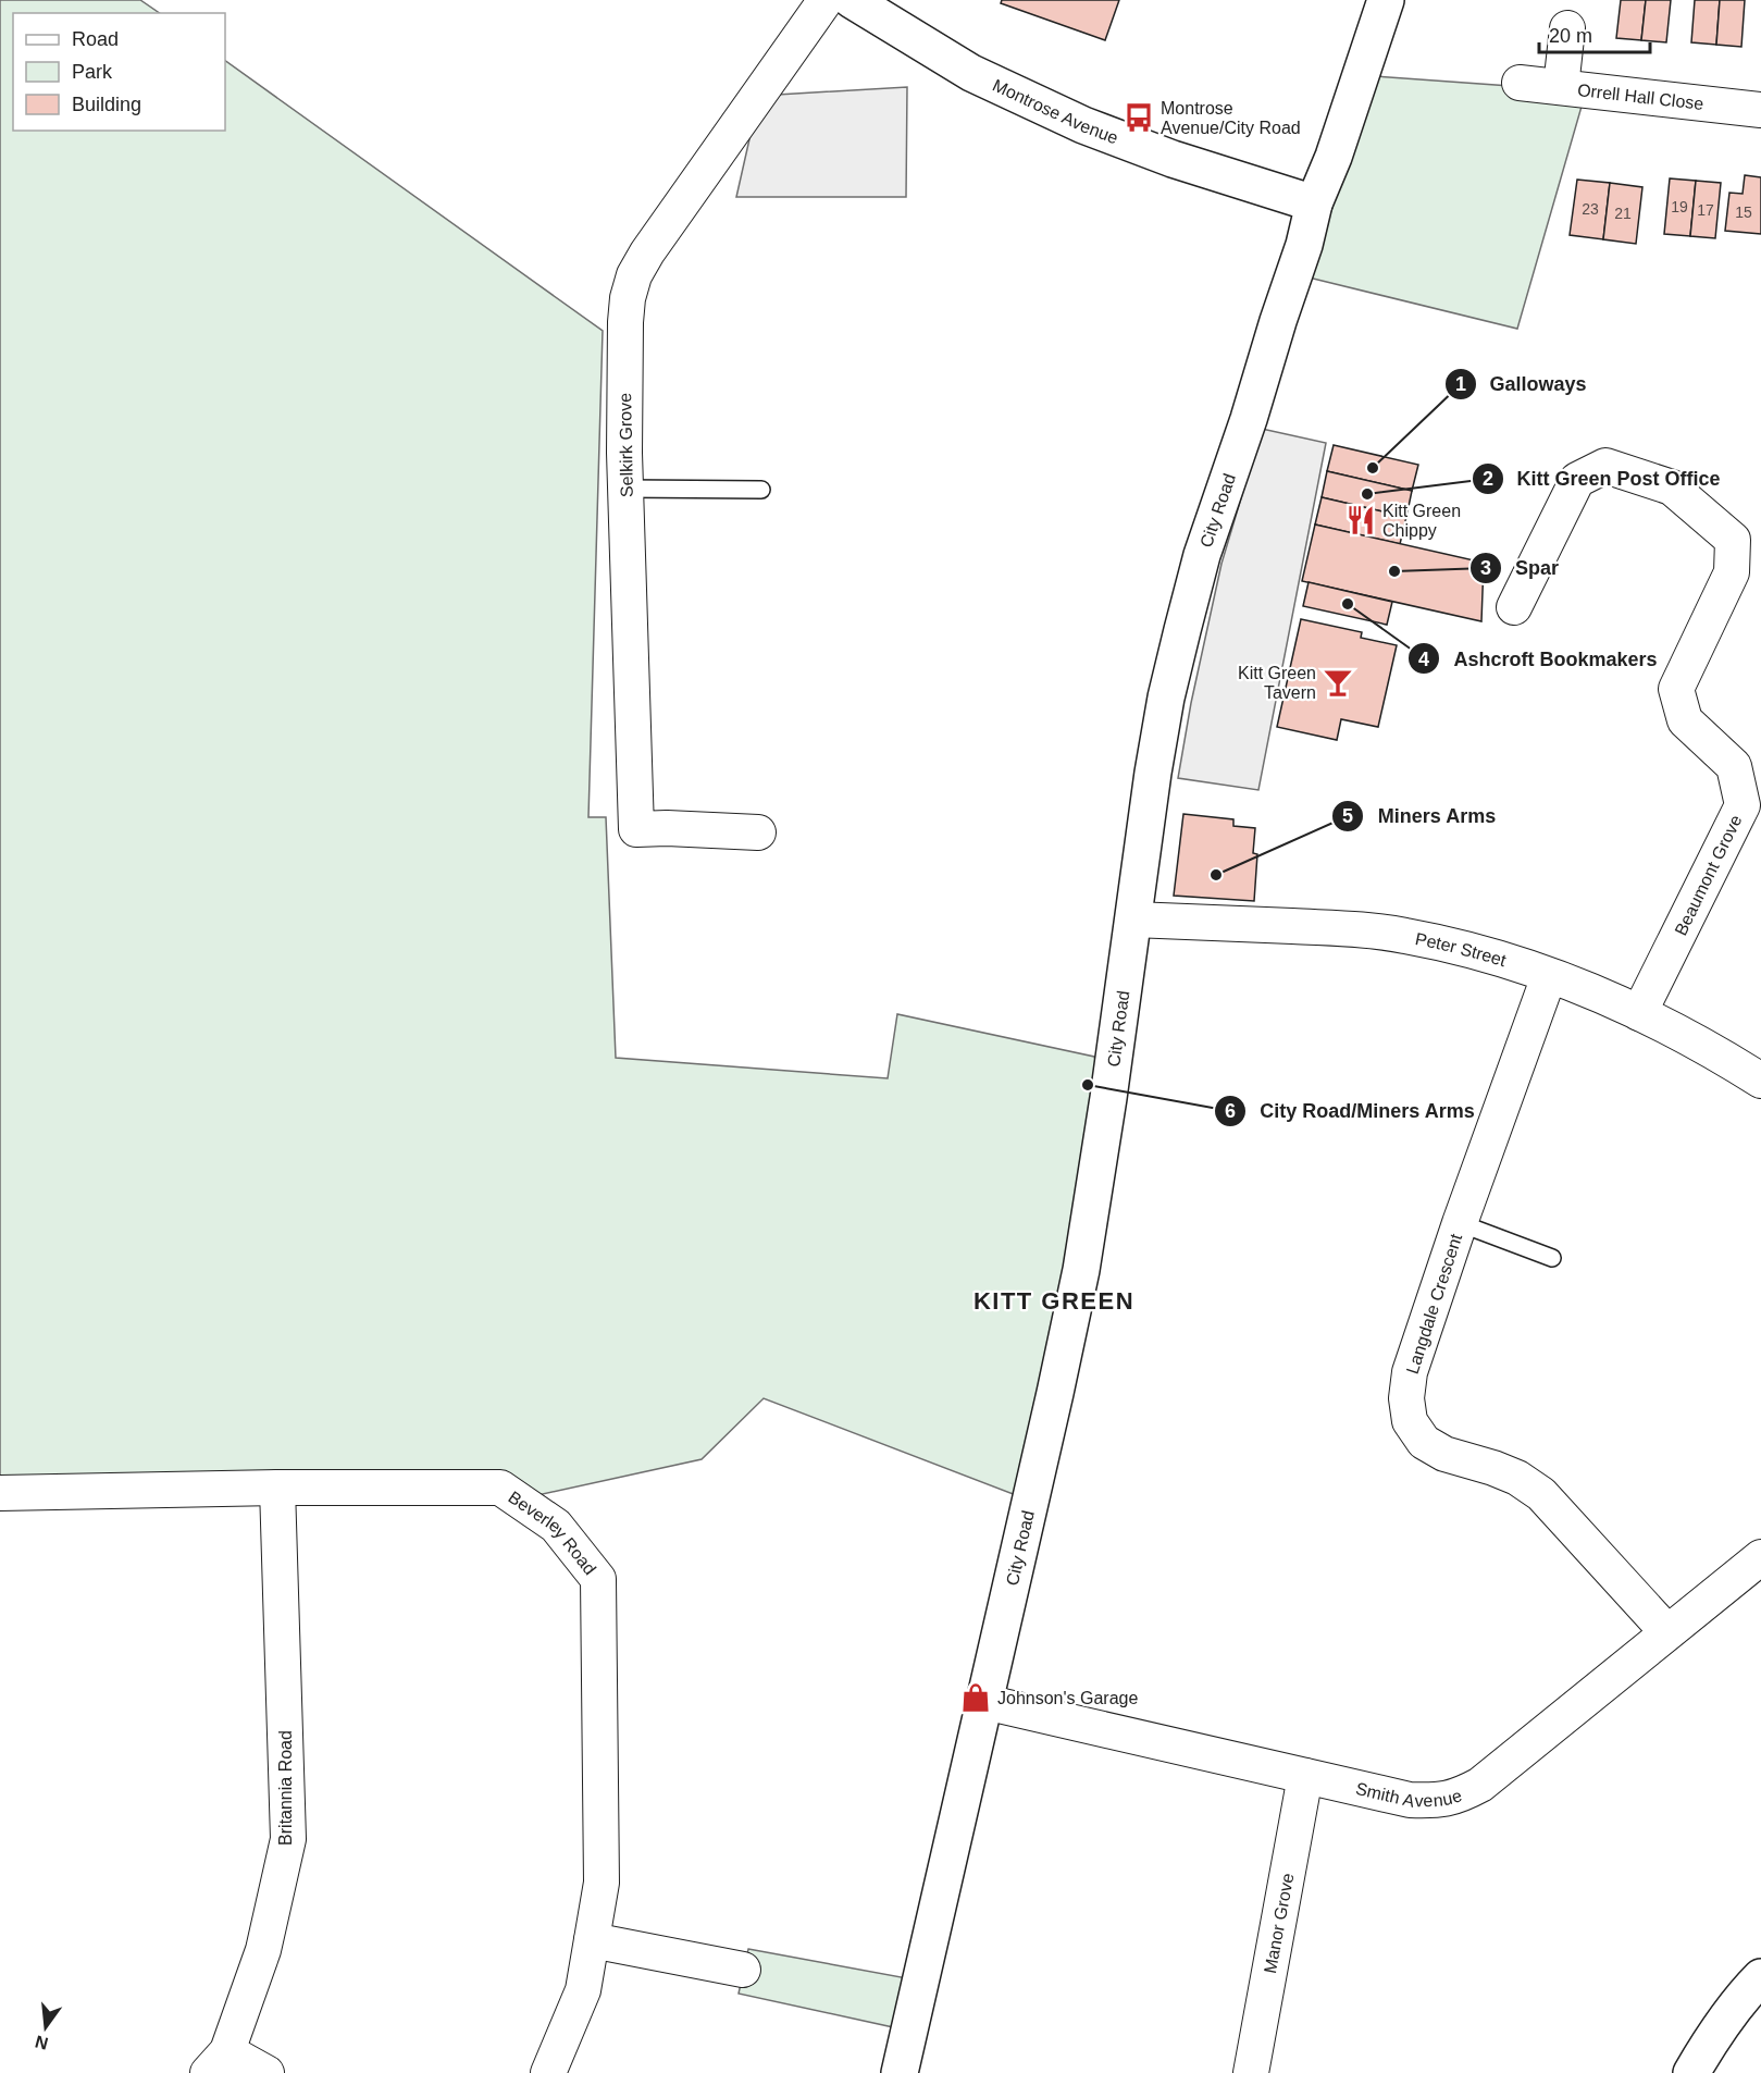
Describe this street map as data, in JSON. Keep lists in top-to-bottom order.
{
  "streets": {
    "street": [
      "Orrell Hall Close",
      "Montrose Avenue",
      "Selkirk Grove",
      "City Road",
      "Beaumont Grove",
      "Peter Street",
      "Langdale Crescent",
      "Beverley Road",
      "Britannia Road",
      "Smith Avenue",
      "Manor Grove"
    ]
  },
  "crossings": [
    ["Montrose Avenue", "City Road"],
    ["City Road", "Peter Street"],
    ["City Road", "Smith Avenue"],
    ["Beaumont Grove", "Peter Street"],
    ["Peter Street", "Langdale Crescent"],
    ["Langdale Crescent", "Smith Avenue"],
    ["Beverley Road", "Britannia Road"],
    ["Smith Avenue", "Manor Grove"]
  ],
  "districts": ["KITT GREEN"],
  "places": {
    "bus stop": ["Montrose Avenue/City Road"],
    "other": [
      "Galloways",
      "Kitt Green Post Office",
      "Spar",
      "Ashcroft Bookmakers",
      "Miners Arms",
      "City Road/Miners Arms"
    ],
    "restaurant": ["Kitt Green Chippy"],
    "bar": ["Kitt Green Tavern"],
    "shop": ["Johnson's Garage"]
  },
  "house_numbers": [
    "19",
    "23",
    "17",
    "15",
    "21"
  ],
  "legend": ["Road", "Park", "Building"],
  "scale_bar": "20 m",
  "north": "bottom"
}
